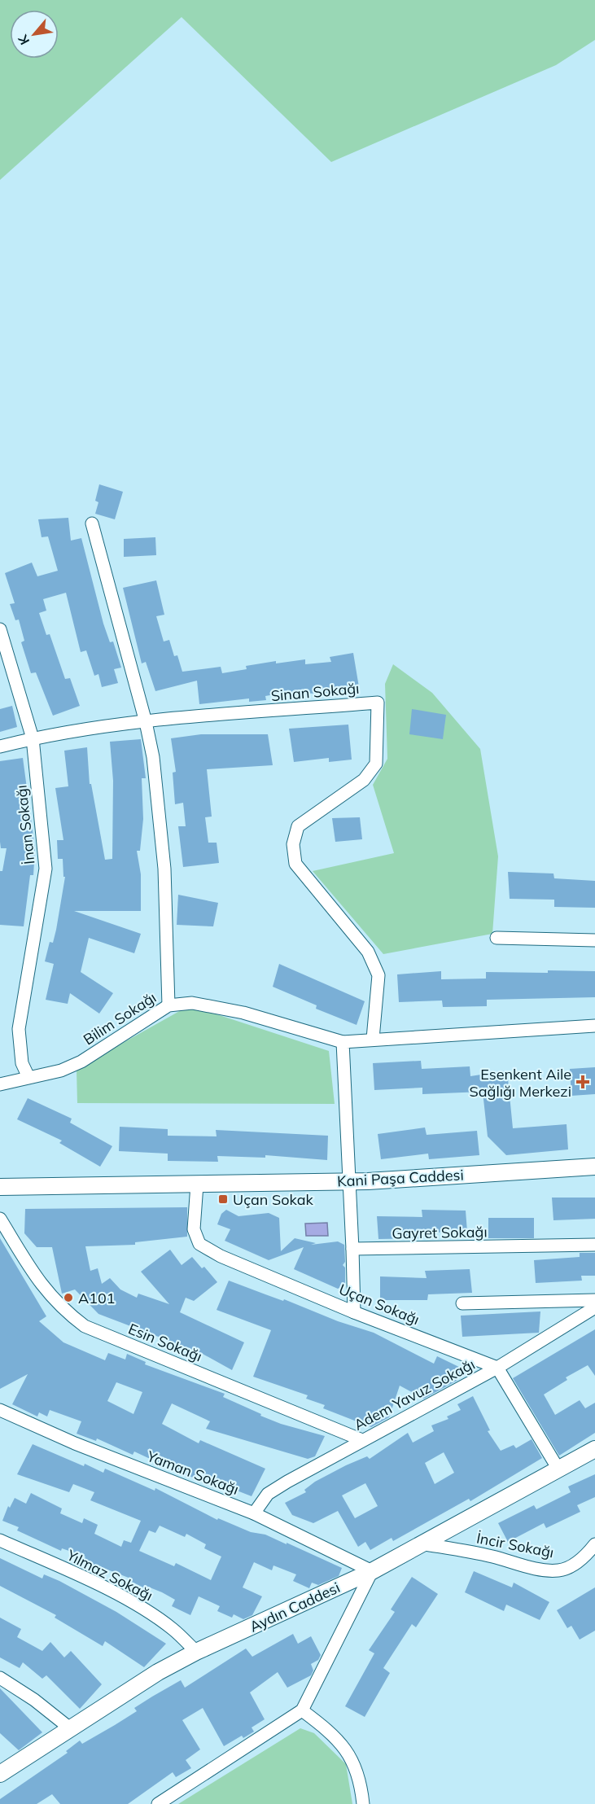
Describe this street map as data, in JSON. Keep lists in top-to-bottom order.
{
  "streets": {
    "street": [
      "Sinan Sokağı",
      "İnan Sokağı",
      "Bilim Sokağı",
      "Kani Paşa Caddesi",
      "Gayret Sokağı",
      "Uçan Sokağı",
      "Esin Sokağı",
      "Adem Yavuz Sokağı",
      "Yaman Sokağı",
      "İncir Sokağı",
      "Yılmaz Sokağı",
      "Aydın Caddesi"
    ]
  },
  "crossings": [
    ["Sinan Sokağı", "İnan Sokağı"],
    ["İnan Sokağı", "Bilim Sokağı"],
    ["Kani Paşa Caddesi", "Uçan Sokağı"],
    ["Uçan Sokağı", "Adem Yavuz Sokağı"],
    ["Esin Sokağı", "Adem Yavuz Sokağı"],
    ["Adem Yavuz Sokağı", "Yaman Sokağı"],
    ["Yaman Sokağı", "Aydın Caddesi"],
    ["İncir Sokağı", "Aydın Caddesi"],
    ["Yılmaz Sokağı", "Aydın Caddesi"]
  ],
  "places": {
    "health": ["Esenkent Aile Sağlığı Merkezi"],
    "transit": ["Uçan Sokak"],
    "other": ["A101"]
  },
  "north": "bottom left"
}
